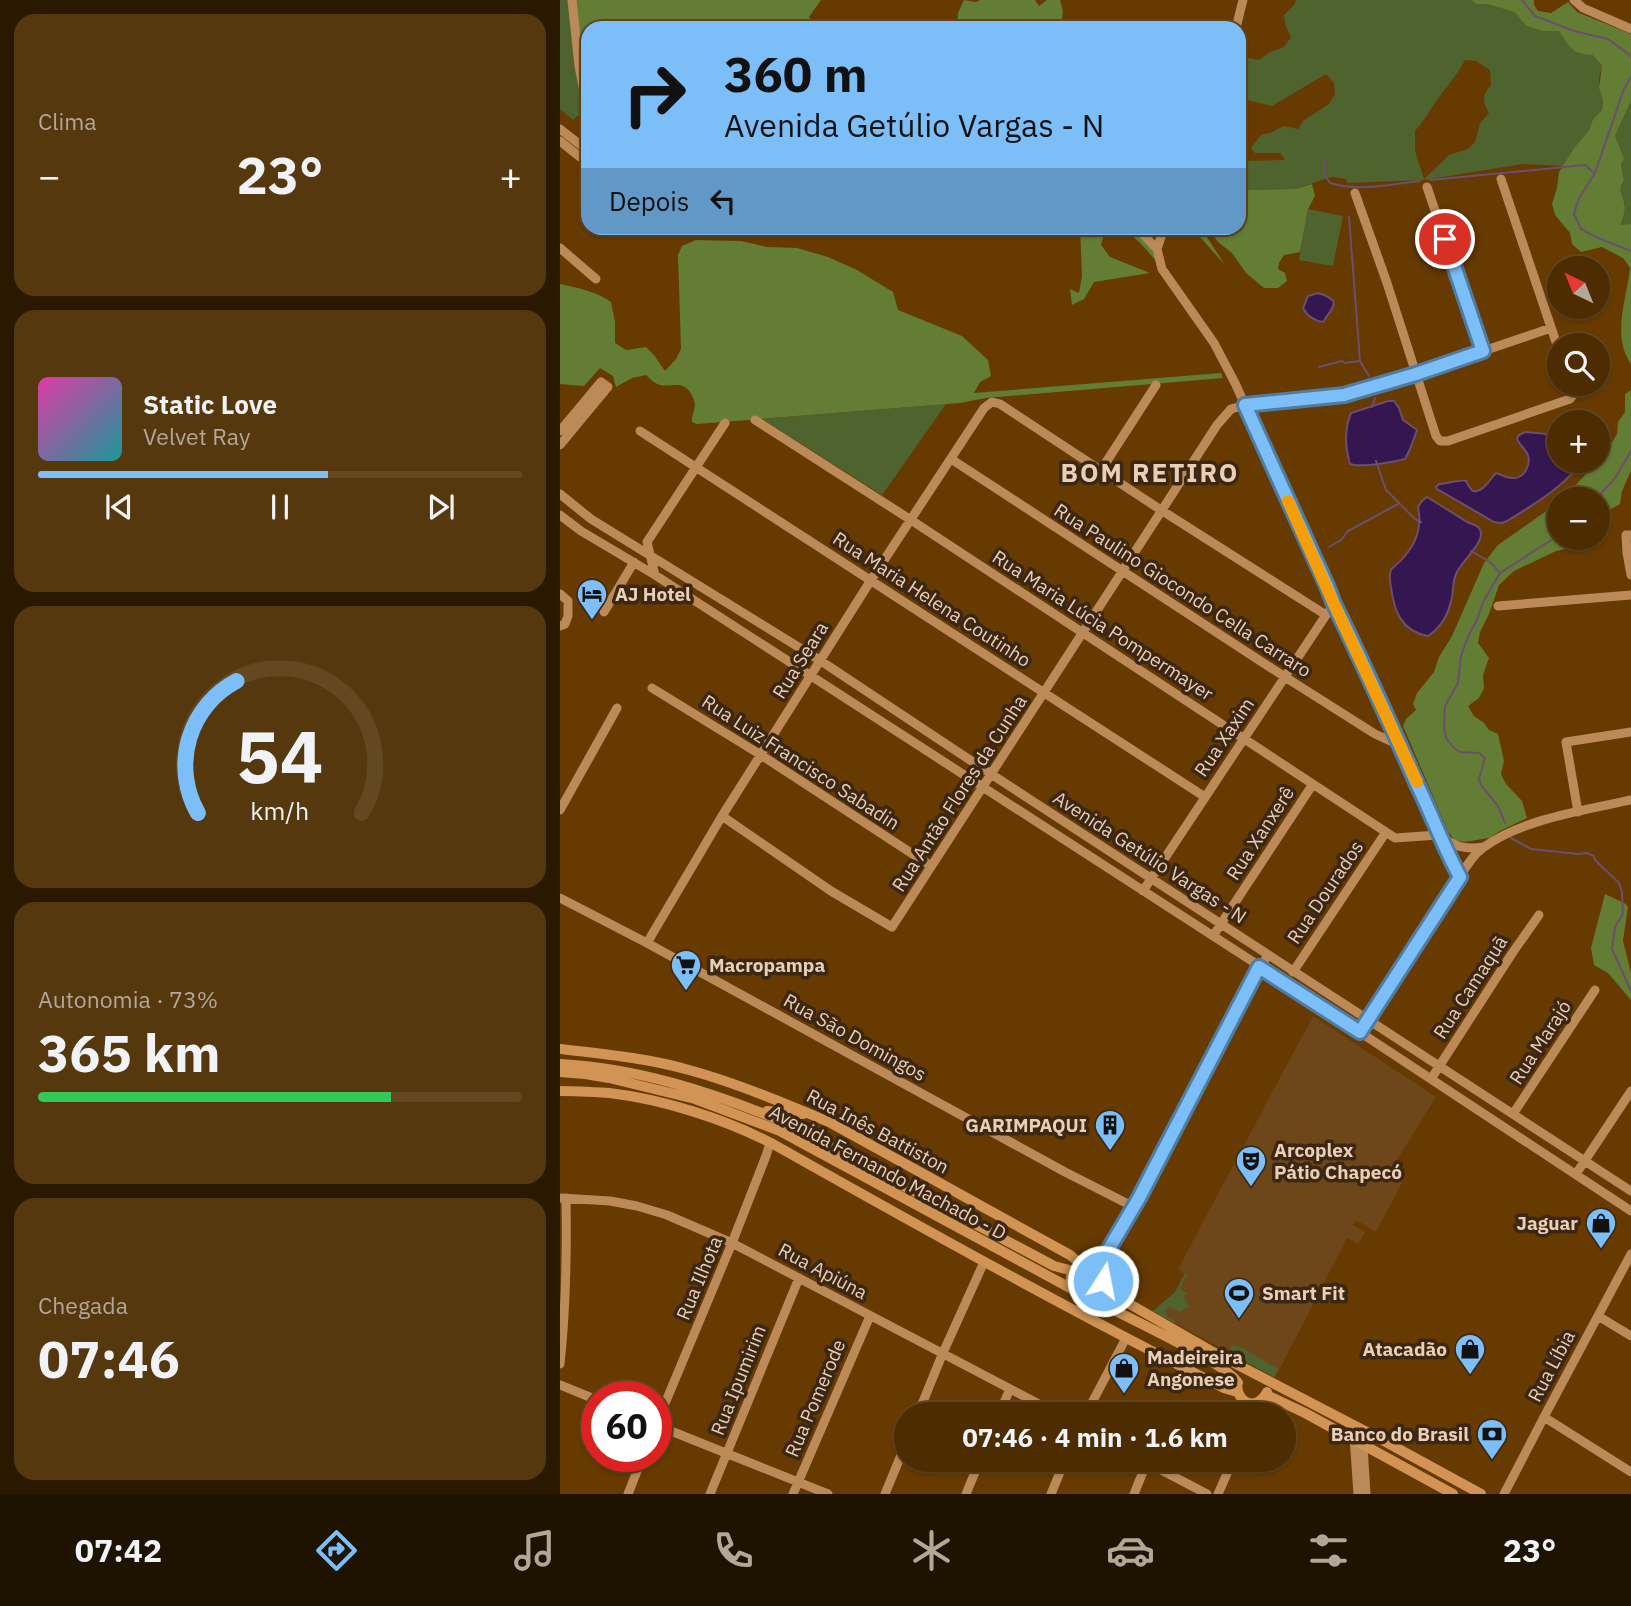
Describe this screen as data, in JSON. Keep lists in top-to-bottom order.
{
  "streets": {
    "main road": ["Rua Inês Battiston", "Avenida Fernando Machado - D"],
    "street": [
      "Rua Paulino Giocondo Cella Carraro",
      "Rua Maria Helena Coutinho",
      "Rua Maria Lúcia Pompermayer",
      "Rua Seara",
      "Rua Xaxim",
      "Rua Luiz Francisco Sabadin",
      "Rua Antão Flores da Cunha",
      "Rua Xanxerê",
      "Avenida Getúlio Vargas - N",
      "Rua Dourados",
      "Rua Camaquã",
      "Rua São Domingos",
      "Rua Marajó",
      "Rua Apiúna",
      "Rua Ilhota",
      "Rua Líbia",
      "Rua Ipumirim",
      "Rua Pomerode"
    ]
  },
  "crossings": [
    ["Rua Paulino Giocondo Cella Carraro", "Rua Seara"],
    ["Rua Paulino Giocondo Cella Carraro", "Rua Xaxim"],
    ["Rua Paulino Giocondo Cella Carraro", "Rua Antão Flores da Cunha"],
    ["Rua Maria Helena Coutinho", "Rua Seara"],
    ["Rua Maria Helena Coutinho", "Rua Xaxim"],
    ["Rua Maria Helena Coutinho", "Rua Antão Flores da Cunha"],
    ["Rua Maria Lúcia Pompermayer", "Rua Seara"],
    ["Rua Maria Lúcia Pompermayer", "Rua Xaxim"],
    ["Rua Maria Lúcia Pompermayer", "Rua Antão Flores da Cunha"],
    ["Rua Maria Lúcia Pompermayer", "Rua Xanxerê"],
    ["Rua Maria Lúcia Pompermayer", "Rua Dourados"],
    ["Rua Seara", "Rua Luiz Francisco Sabadin"],
    ["Rua Seara", "Rua Antão Flores da Cunha"],
    ["Rua Seara", "Avenida Getúlio Vargas - N"],
    ["Rua Seara", "Rua São Domingos"],
    ["Rua Xaxim", "Avenida Getúlio Vargas - N"],
    ["Rua Luiz Francisco Sabadin", "Rua Antão Flores da Cunha"],
    ["Rua Antão Flores da Cunha", "Avenida Getúlio Vargas - N"],
    ["Rua Xanxerê", "Avenida Getúlio Vargas - N"],
    ["Avenida Getúlio Vargas - N", "Rua Dourados"],
    ["Avenida Getúlio Vargas - N", "Rua Camaquã"],
    ["Avenida Getúlio Vargas - N", "Rua Marajó"],
    ["Rua Inês Battiston", "Avenida Fernando Machado - D"],
    ["Rua Apiúna", "Rua Ilhota"],
    ["Rua Apiúna", "Rua Ipumirim"],
    ["Rua Apiúna", "Rua Pomerode"]
  ],
  "districts": ["BOM RETIRO"],
  "places": {
    "hotel": ["AJ Hotel"],
    "supermarket": ["Macropampa"],
    "building": ["GARIMPAQUI"],
    "theatre": ["Arcoplex Pátio Chapecó"],
    "shop": ["Jaguar", "Atacadão", "Madeireira Angonese"],
    "sports": ["Smart Fit"],
    "bank": ["Banco do Brasil"]
  },
  "north": "top left",
  "page": {
    "tile": [
      "Clima",
      ["Autonomia · 73%", "365 km"],
      ["Chegada", "07:46"]
    ],
    "turn": ["360 m", "Avenida Getúlio Vargas - N"],
    "heat": ["−", "23°", "+"],
    "then": "Depois",
    "map_buttons": ["+", "−"],
    "song": ["Static Love", "Velvet Ray"],
    "limit": "60",
    "trip": "07:46 · 4 min · 1.6 km",
    "tabs": ["07:42", "23°"],
    "gauge": ["54", "km/h"]
  }
}
